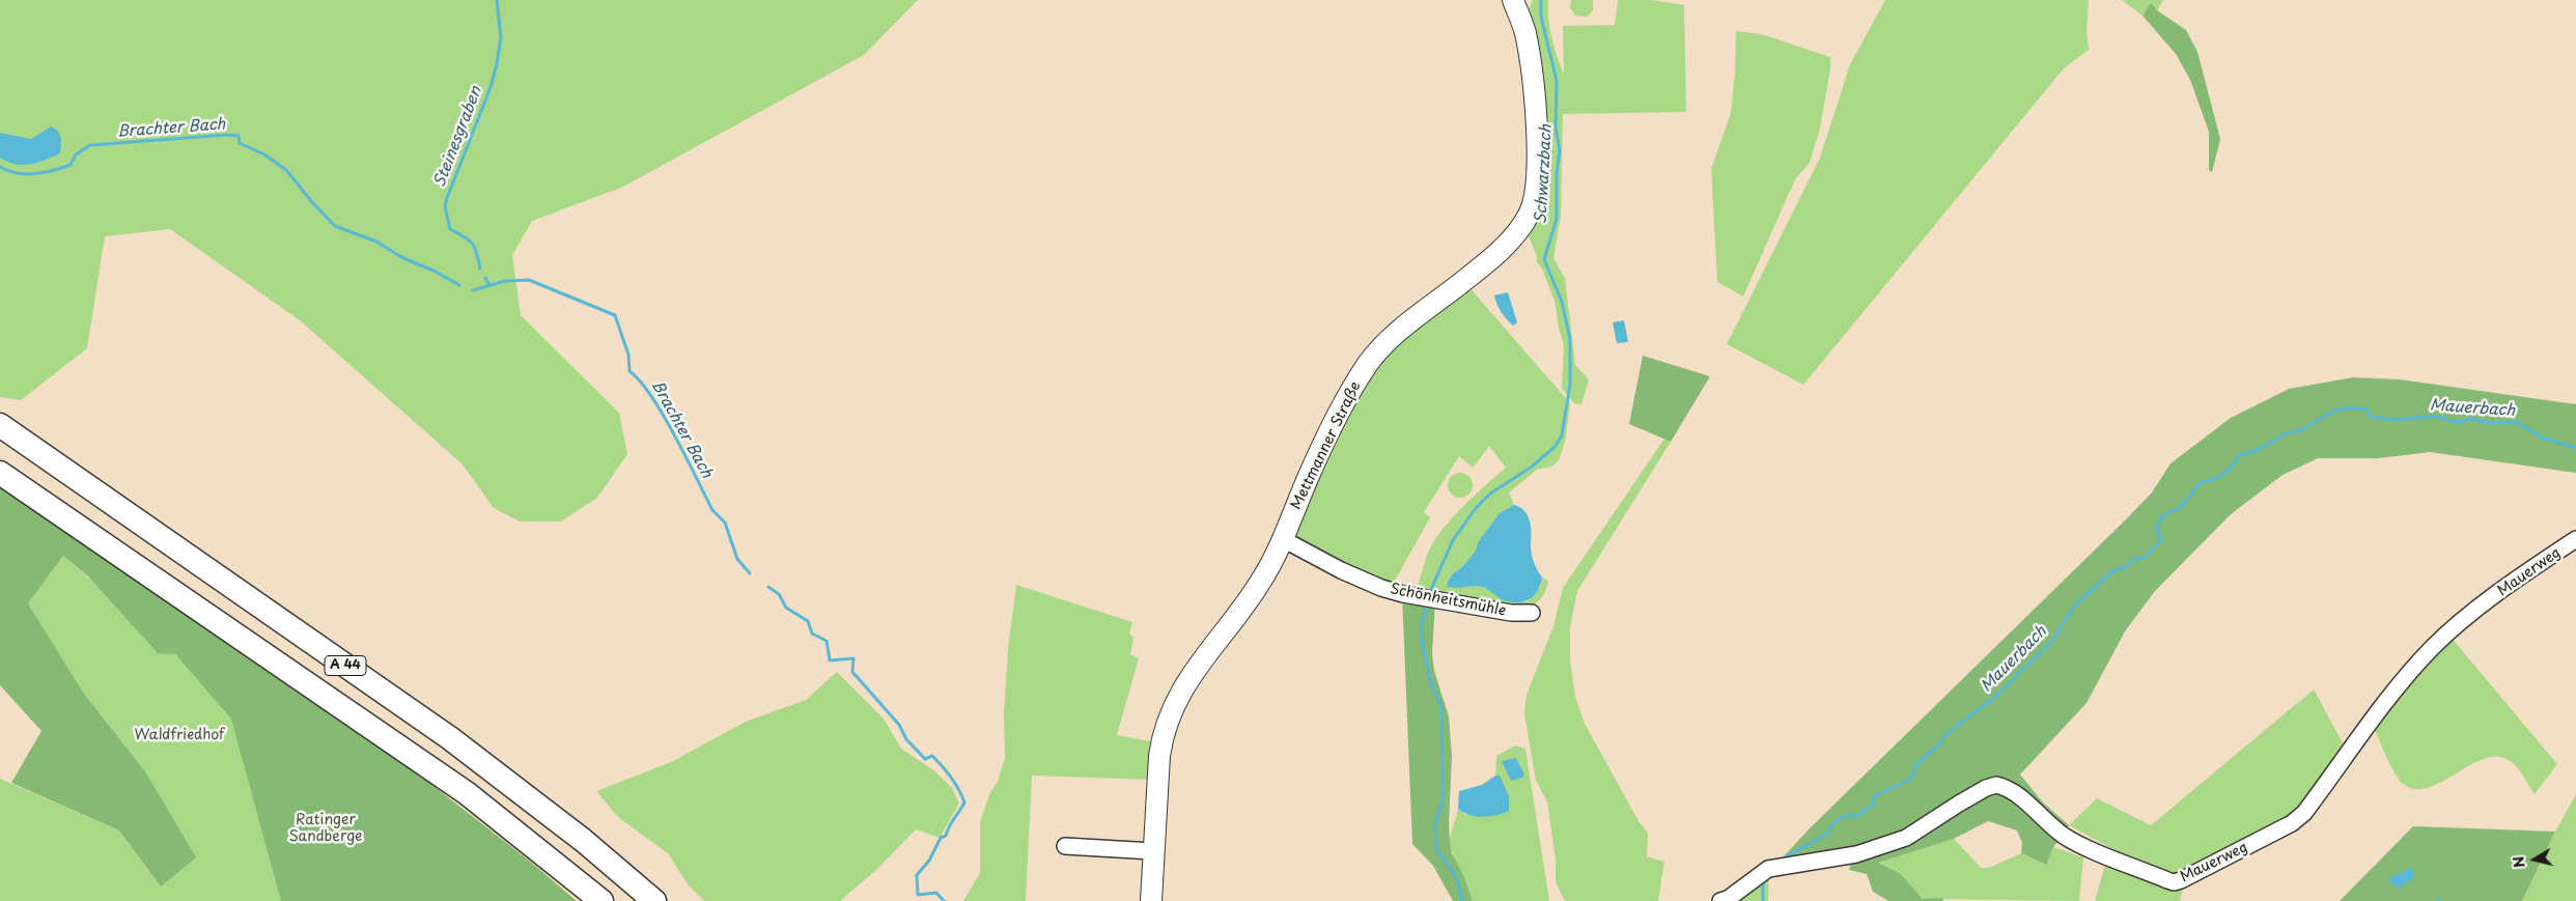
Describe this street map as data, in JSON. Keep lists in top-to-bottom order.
{
  "streets": {
    "highway": ["A 44"],
    "main road": ["Mettmanner Straße"],
    "street": ["Mauerweg", "Schönheitsmühle"]
  },
  "crossings": [
    ["Mettmanner Straße", "Schönheitsmühle"]
  ],
  "water": [
    "Brachter Bach",
    "Steinesgraben",
    "Schwarzbach",
    "Mauerbach"
  ],
  "parks": ["Waldfriedhof", "Ratinger Sandberge"],
  "north": "left"
}
